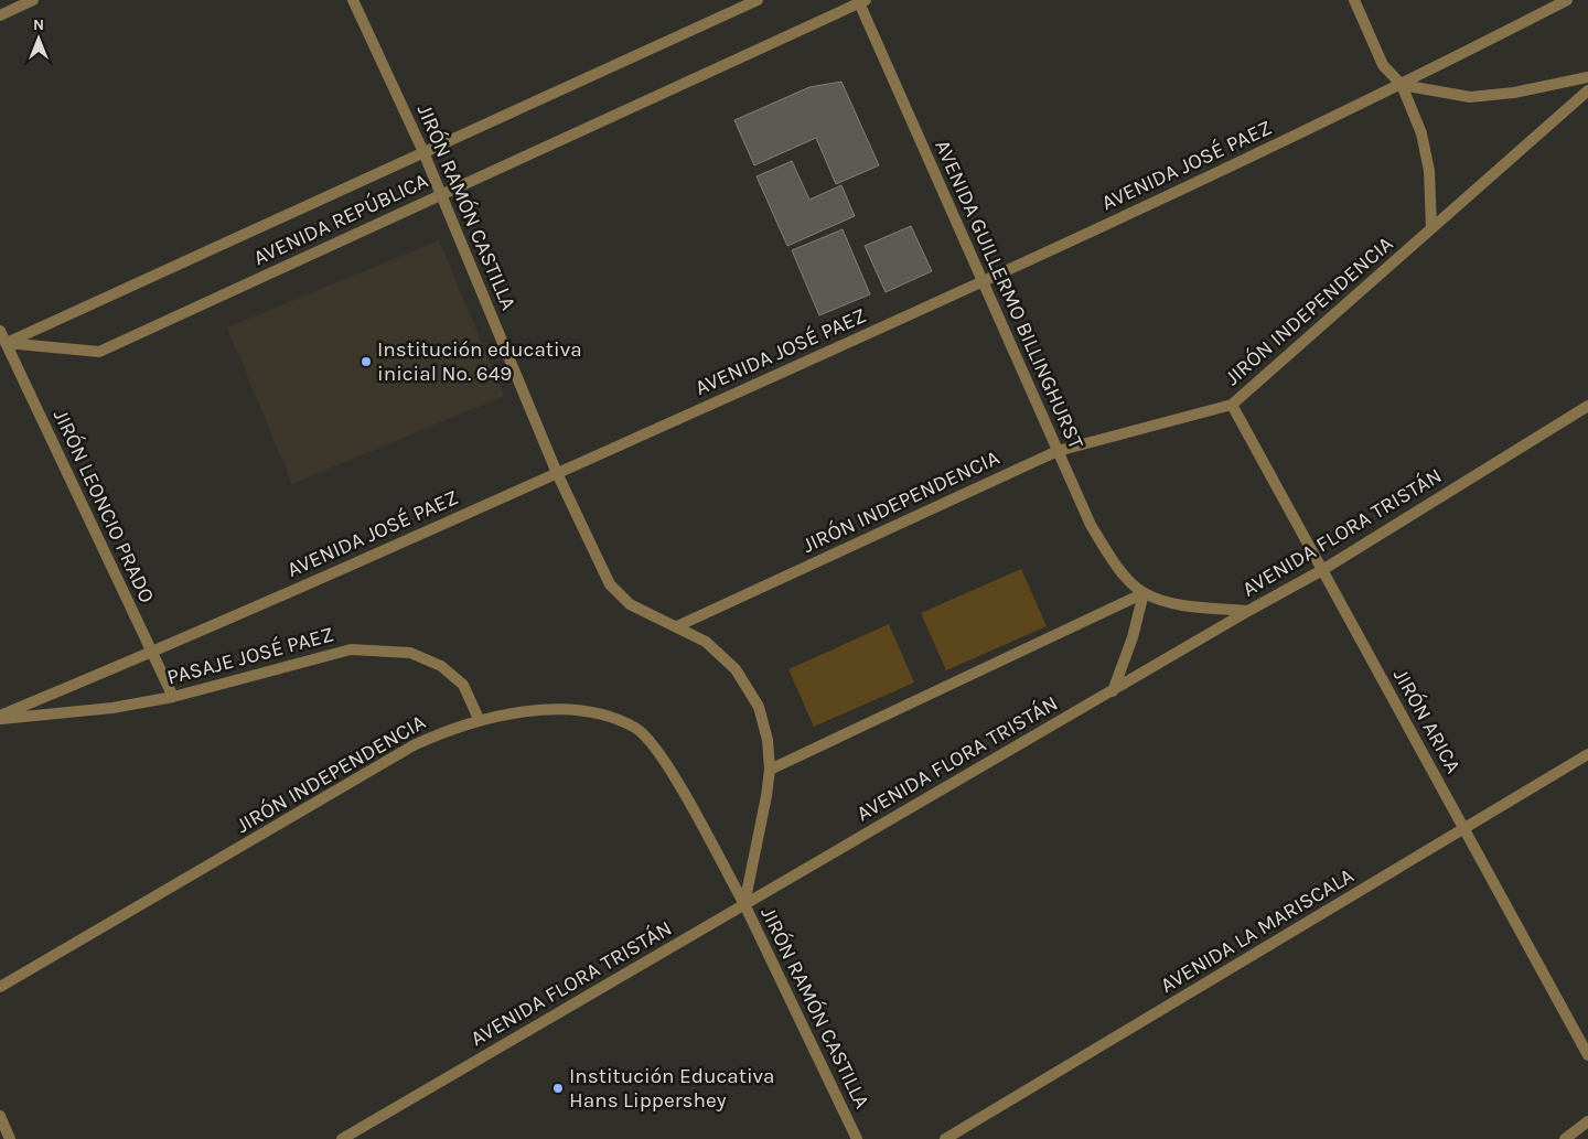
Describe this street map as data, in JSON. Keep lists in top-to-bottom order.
{
  "streets": {
    "street": [
      "AVENIDA JOSÉ PAEZ",
      "JIRÓN RAMÓN CASTILLA",
      "AVENIDA REPÚBLICA",
      "AVENIDA GUILLERMO BILLINGHURST",
      "JIRÓN INDEPENDENCIA",
      "JIRÓN LEONCIO PRADO",
      "AVENIDA FLORA TRISTÁN",
      "PASAJE JOSÉ PAEZ",
      "JIRÓN ARICA",
      "AVENIDA LA MARISCALA"
    ]
  },
  "crossings": [
    ["AVENIDA JOSÉ PAEZ", "JIRÓN RAMÓN CASTILLA"],
    ["AVENIDA JOSÉ PAEZ", "AVENIDA GUILLERMO BILLINGHURST"],
    ["AVENIDA JOSÉ PAEZ", "JIRÓN LEONCIO PRADO"],
    ["AVENIDA JOSÉ PAEZ", "PASAJE JOSÉ PAEZ"],
    ["JIRÓN RAMÓN CASTILLA", "AVENIDA REPÚBLICA"],
    ["JIRÓN RAMÓN CASTILLA", "JIRÓN INDEPENDENCIA"],
    ["JIRÓN RAMÓN CASTILLA", "AVENIDA FLORA TRISTÁN"],
    ["AVENIDA REPÚBLICA", "AVENIDA GUILLERMO BILLINGHURST"],
    ["AVENIDA REPÚBLICA", "JIRÓN LEONCIO PRADO"],
    ["AVENIDA GUILLERMO BILLINGHURST", "JIRÓN INDEPENDENCIA"],
    ["AVENIDA GUILLERMO BILLINGHURST", "AVENIDA FLORA TRISTÁN"],
    ["JIRÓN INDEPENDENCIA", "AVENIDA FLORA TRISTÁN"],
    ["JIRÓN INDEPENDENCIA", "PASAJE JOSÉ PAEZ"],
    ["JIRÓN INDEPENDENCIA", "JIRÓN ARICA"],
    ["JIRÓN LEONCIO PRADO", "PASAJE JOSÉ PAEZ"],
    ["AVENIDA FLORA TRISTÁN", "JIRÓN ARICA"],
    ["JIRÓN ARICA", "AVENIDA LA MARISCALA"]
  ],
  "places": ["Institución educativa inicial No. 649", "Institución Educativa Hans Lippershey"],
  "north": "top"
}
